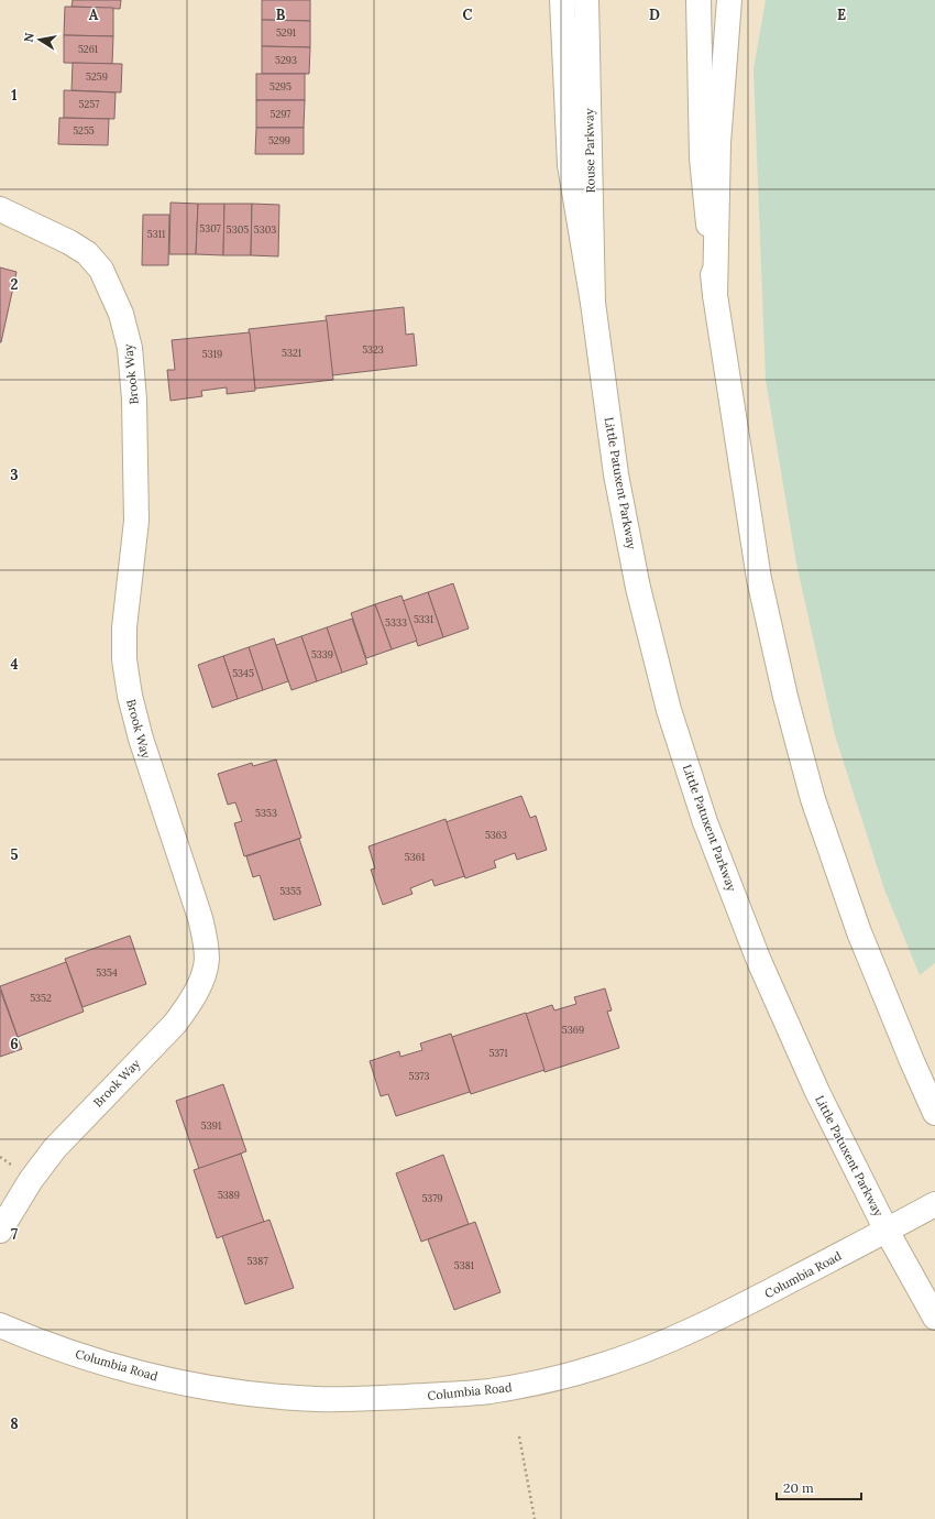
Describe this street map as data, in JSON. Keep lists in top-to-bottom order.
{
  "streets": {
    "main road": [
      "Rouse Parkway",
      "Brook Way",
      "Little Patuxent Parkway",
      "Columbia Road"
    ]
  },
  "crossings": [
    ["Rouse Parkway", "Little Patuxent Parkway"],
    ["Little Patuxent Parkway", "Columbia Road"]
  ],
  "house_numbers": [
    "5291",
    "5261",
    "5293",
    "5259",
    "5295",
    "5257",
    "5297",
    "5255",
    "5299",
    "5307",
    "5305",
    "5303",
    "5311",
    "5323",
    "5321",
    "5319",
    "5331",
    "5333",
    "5339",
    "5345",
    "5353",
    "5363",
    "5361",
    "5355",
    "5354",
    "5352",
    "5369",
    "5371",
    "5373",
    "5391",
    "5389",
    "5379",
    "5387",
    "5381"
  ],
  "scale_bar": "20 m",
  "north": "left",
  "grid": {
    "columns": [
      "A",
      "B",
      "C",
      "D",
      "E"
    ],
    "rows": [
      "1",
      "2",
      "3",
      "4",
      "5",
      "6",
      "7",
      "8"
    ]
  }
}
